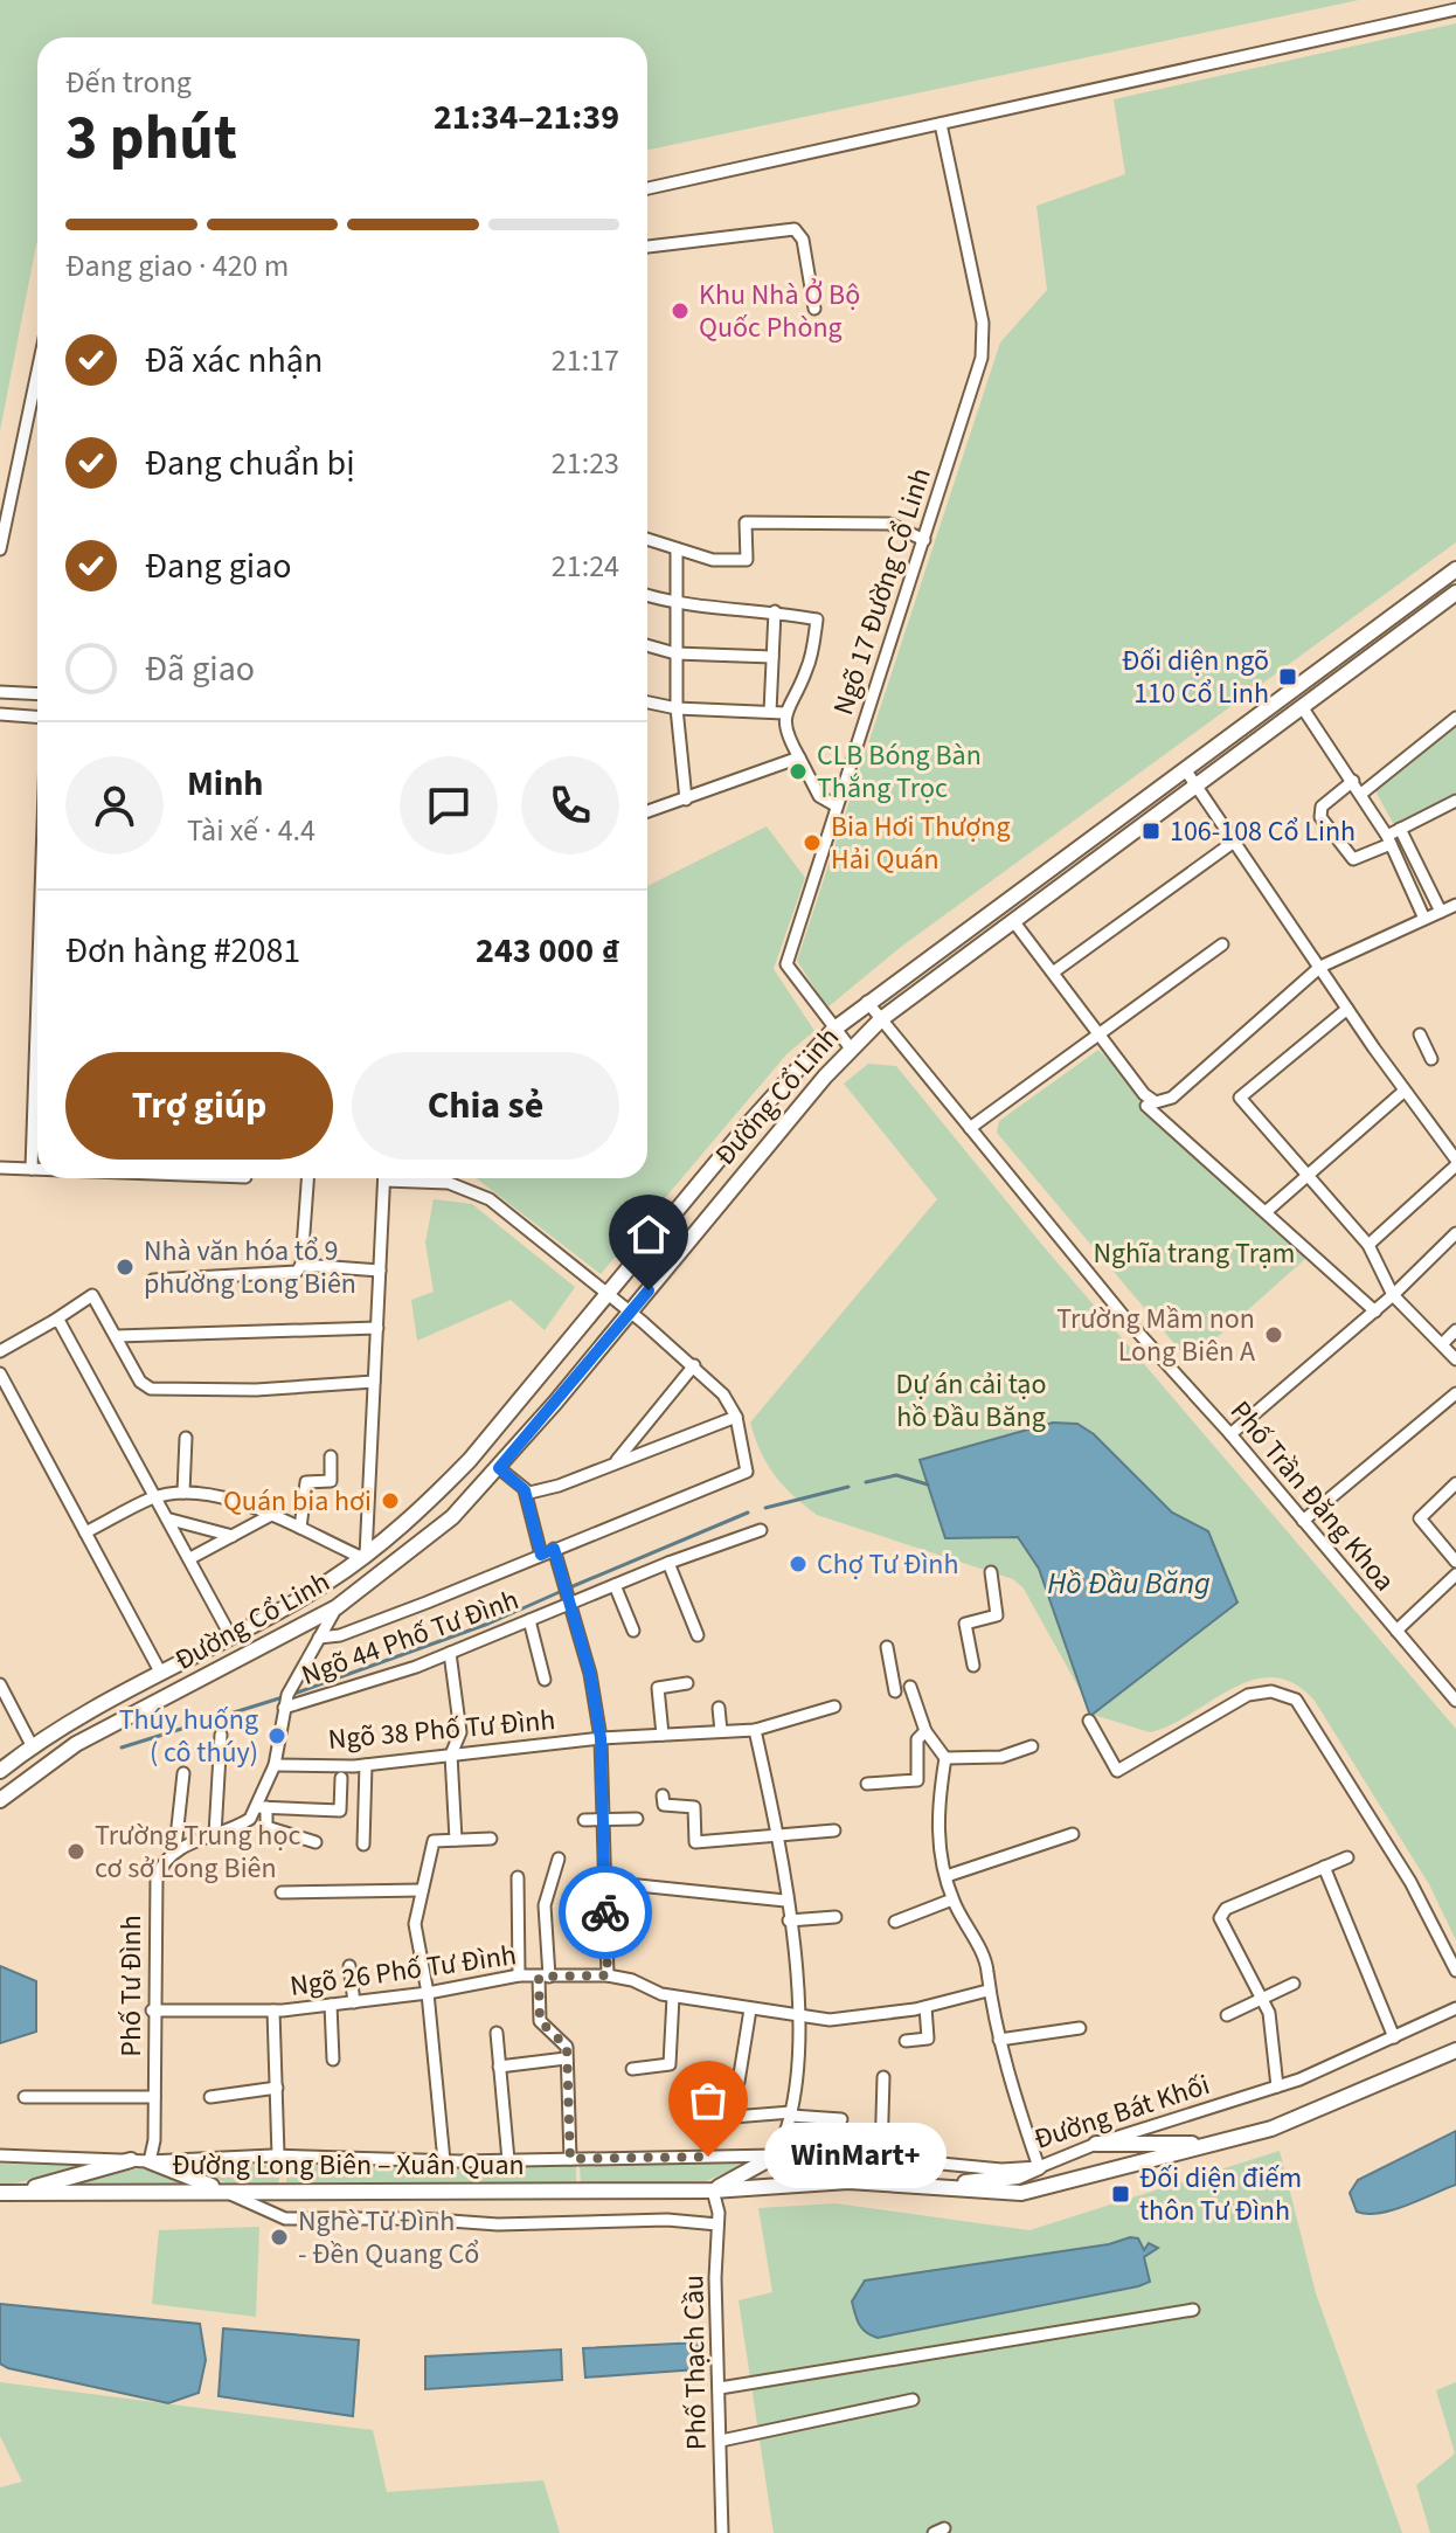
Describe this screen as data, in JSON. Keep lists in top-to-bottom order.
{
  "streets": {
    "main road": ["Đường Cổ Linh", "Đường Long Biên – Xuân Quan"],
    "street": [
      "Ngõ 17 Đường Cổ Linh",
      "Phố Trần Đăng Khoa",
      "Ngõ 44 Phố Tư Đình",
      "Ngõ 38 Phố Tư Đình",
      "Ngõ 26 Phố Tư Đình",
      "Phố Tư Đình",
      "Đường Bát Khối",
      "Phố Thạch Cầu"
    ]
  },
  "crossings": [
    ["Ngõ 17 Đường Cổ Linh", "Đường Cổ Linh"],
    ["Đường Cổ Linh", "Phố Trần Đăng Khoa"],
    ["Ngõ 26 Phố Tư Đình", "Phố Tư Đình"],
    ["Phố Tư Đình", "Đường Bát Khối"],
    ["Đường Long Biên – Xuân Quan", "Phố Thạch Cầu"]
  ],
  "water": ["Hồ Đầu Băng"],
  "parks": ["Nghĩa trang Trạm", "Dự án cải tạo hồ Đầu Băng"],
  "places": {
    "other": [
      "Khu Nhà Ở Bộ Quốc Phòng",
      "CLB Bóng Bàn Thắng Trọc",
      "Bia Hơi Thượng Hải Quán",
      "Nhà văn hóa tổ 9 phường Long Biên",
      "Trường Mầm non Long Biên A",
      "Quán bia hơi",
      "Chợ Tư Đình",
      "Thúy huống ( cô thúy)",
      "Trường Trung học cơ sở Long Biên",
      "WinMart+",
      "Nghè Tư Đình - Đền Quang Cổ"
    ],
    "transit": ["Đối diện ngõ 110 Cổ Linh", "106-108 Cổ Linh", "Đối diện điếm thôn Tư Đình"]
  },
  "page": {
    "heading": ["3 phút", "Đến trong", "21:34–21:39"],
    "panel": [
      "Minh",
      "Tài xế · 4.4",
      "Đơn hàng #2081",
      "243 000 ₫"
    ],
    "bar": "Đang giao · 420 m",
    "list": [
      ["Đã xác nhận", "21:17"],
      ["Đang chuẩn bị", "21:23"],
      ["Đang giao", "21:24"],
      "Đã giao"
    ],
    "buttons": ["Trợ giúp", "Chia sẻ"],
    "bubble": "WinMart+"
  }
}
